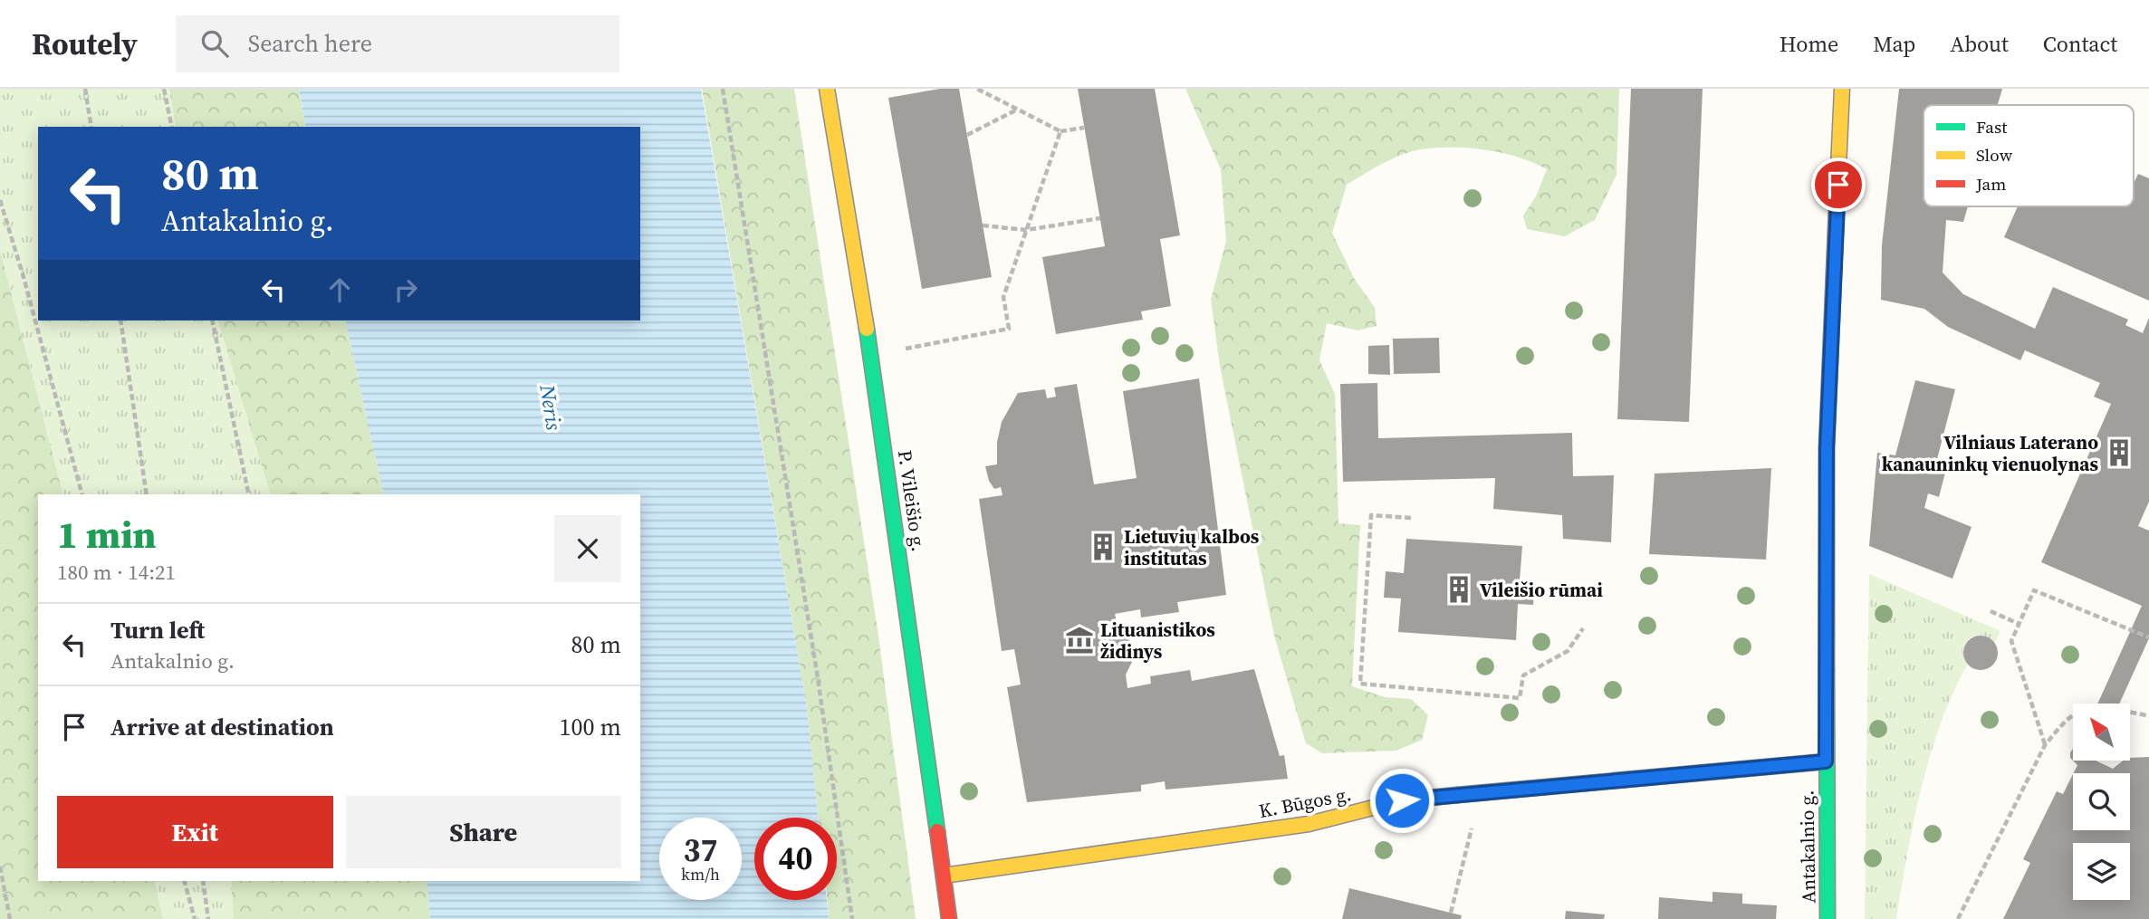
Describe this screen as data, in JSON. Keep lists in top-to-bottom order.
{
  "streets": {
    "street": ["P. Vileišio g.", "K. Būgos g.", "Antakalnio g."]
  },
  "crossings": [
    ["P. Vileišio g.", "K. Būgos g."],
    ["K. Būgos g.", "Antakalnio g."]
  ],
  "water": ["Neris"],
  "places": {
    "building": ["Vilniaus Laterano kanauninkų vienuolynas", "Lietuvių kalbos institutas", "Vileišio rūmai"],
    "museum": ["Lituanistikos židinys"]
  },
  "legend": ["Fast", "Slow", "Jam"],
  "north": "top left",
  "page": {
    "header": "Routely",
    "search": "Search here",
    "nav": [
      "Home",
      "Map",
      "About",
      "Contact"
    ],
    "turn": ["80 m", "Antakalnio g."],
    "heading": ["1 min", "180 m · 14:21"],
    "list": [
      {
        "name": "Turn left",
        "note": "Antakalnio g.",
        "value": "80 m"
      },
      {
        "name": "Arrive at destination",
        "value": "100 m"
      }
    ],
    "buttons": ["Exit", "Share"],
    "speed": "37 km/h",
    "limit": "40"
  }
}
